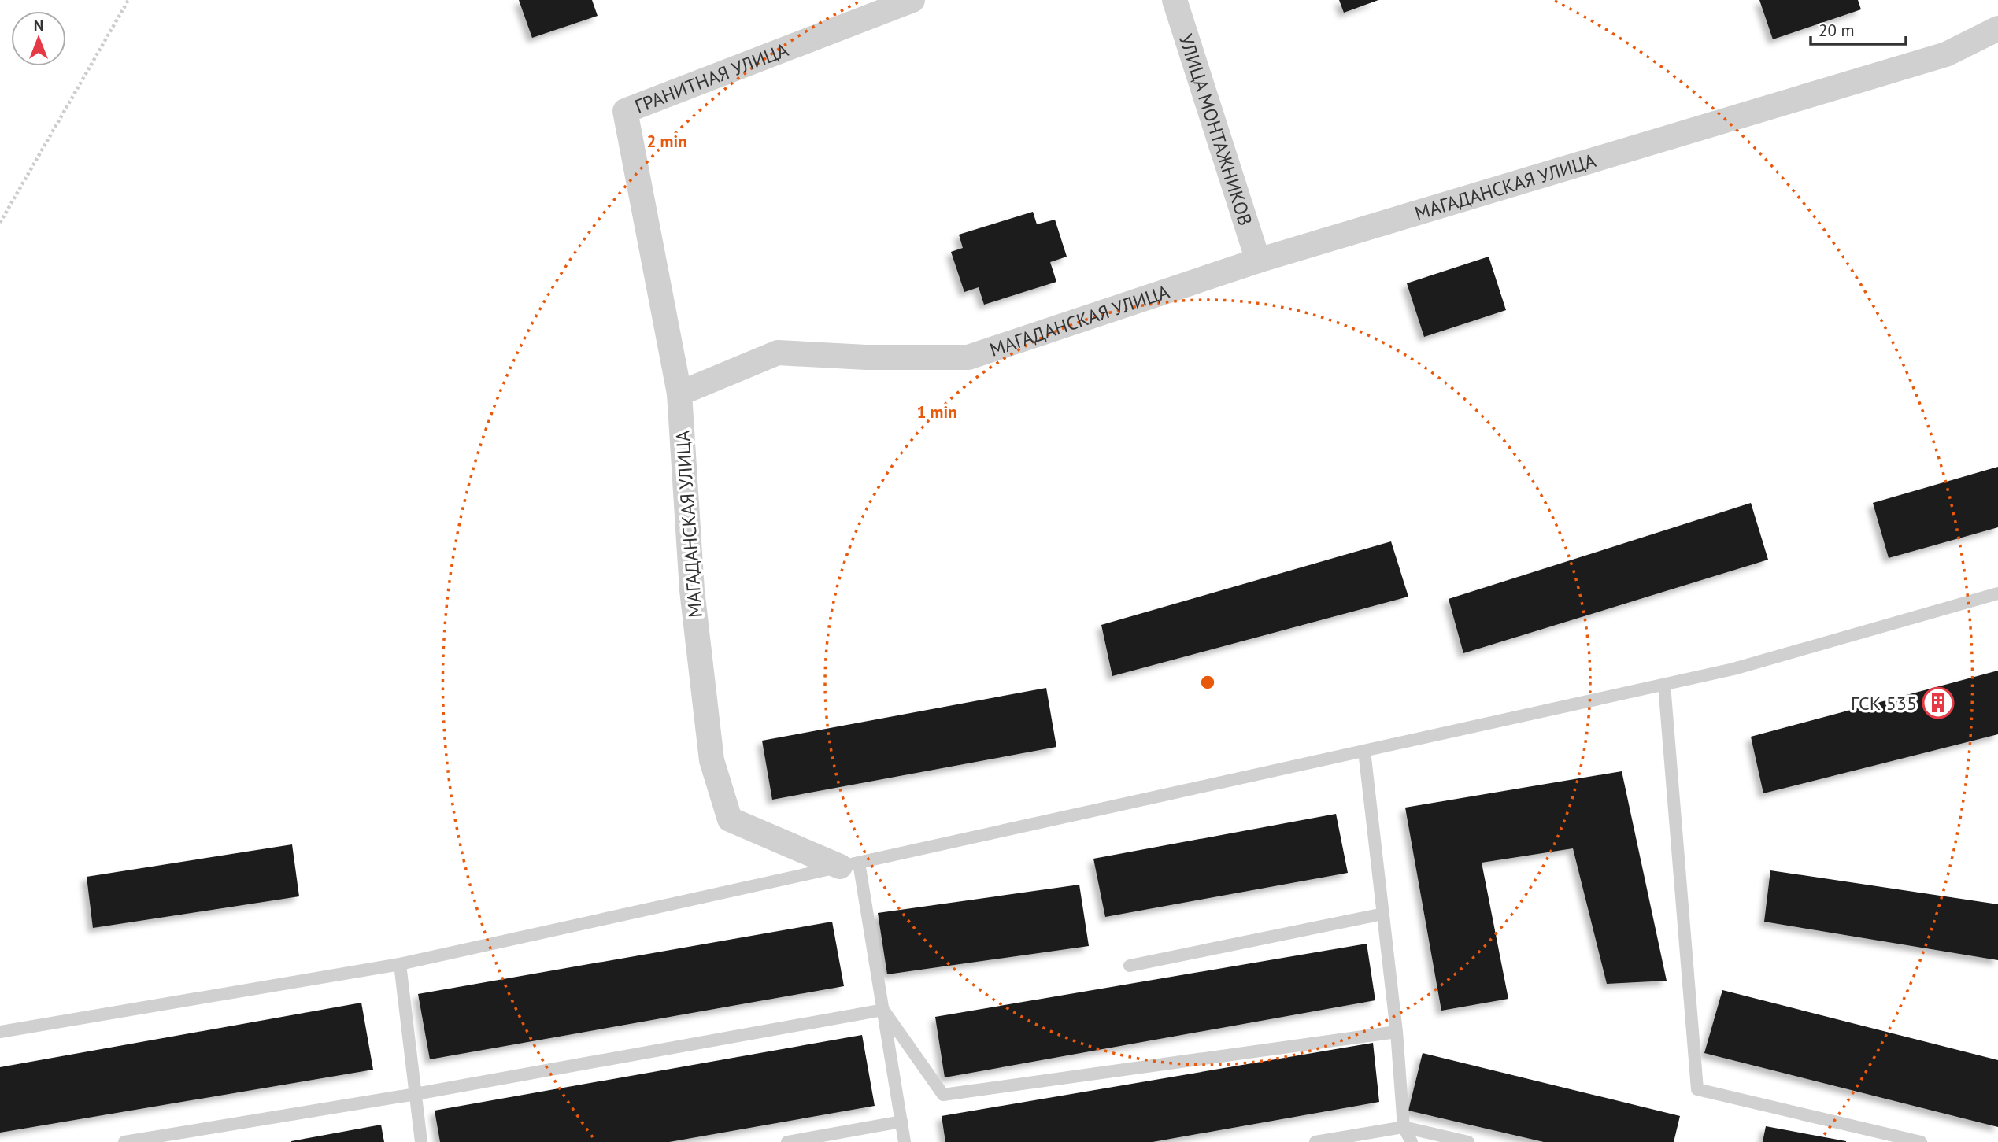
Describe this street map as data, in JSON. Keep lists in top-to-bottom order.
{
  "streets": {
    "street": ["ГРАНИТНАЯ УЛИЦА", "УЛИЦА МОНТАЖНИКОВ", "МАГАДАНСКАЯ УЛИЦА"]
  },
  "crossings": [
    ["ГРАНИТНАЯ УЛИЦА", "МАГАДАНСКАЯ УЛИЦА"],
    ["УЛИЦА МОНТАЖНИКОВ", "МАГАДАНСКАЯ УЛИЦА"]
  ],
  "places": {
    "building": ["ГСК 535"]
  },
  "scale_bar": "20 m",
  "north": "top",
  "rings": ["2 min", "1 min"]
}
